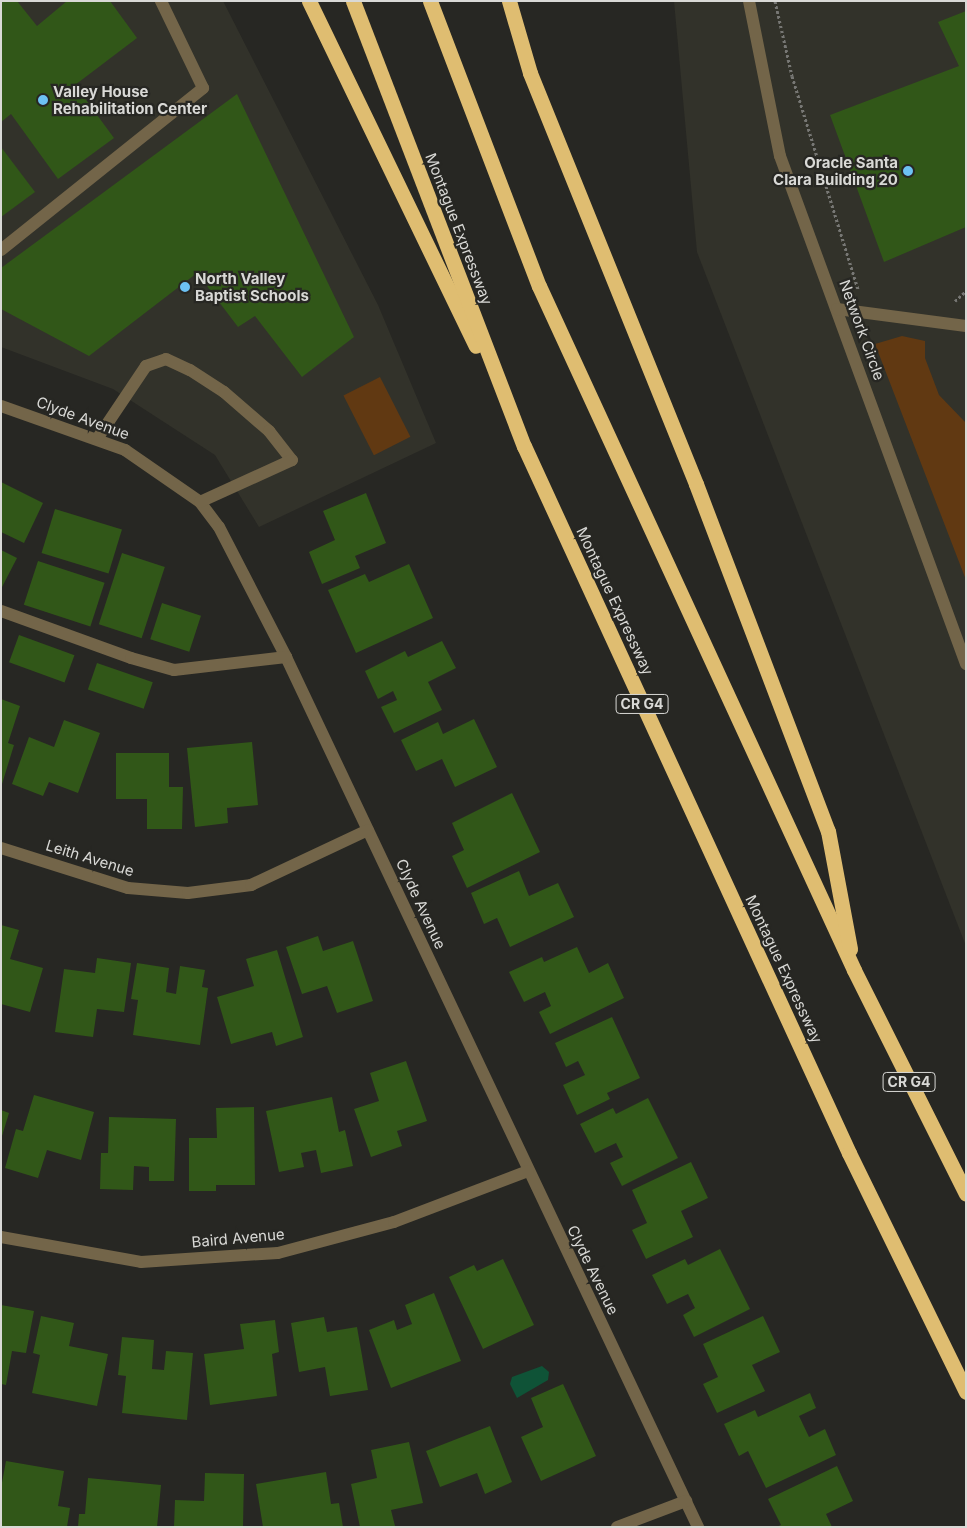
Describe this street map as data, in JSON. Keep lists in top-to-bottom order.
{
  "streets": {
    "highway": ["Montague Expressway", "CR G4"],
    "street": [
      "Network Circle",
      "Clyde Avenue",
      "Leith Avenue",
      "Baird Avenue"
    ]
  },
  "crossings": [
    ["Clyde Avenue", "Leith Avenue"],
    ["Clyde Avenue", "Baird Avenue"]
  ],
  "places": ["Valley House Rehabilitation Center", "Oracle Santa Clara Building 20", "North Valley Baptist Schools"]
}
